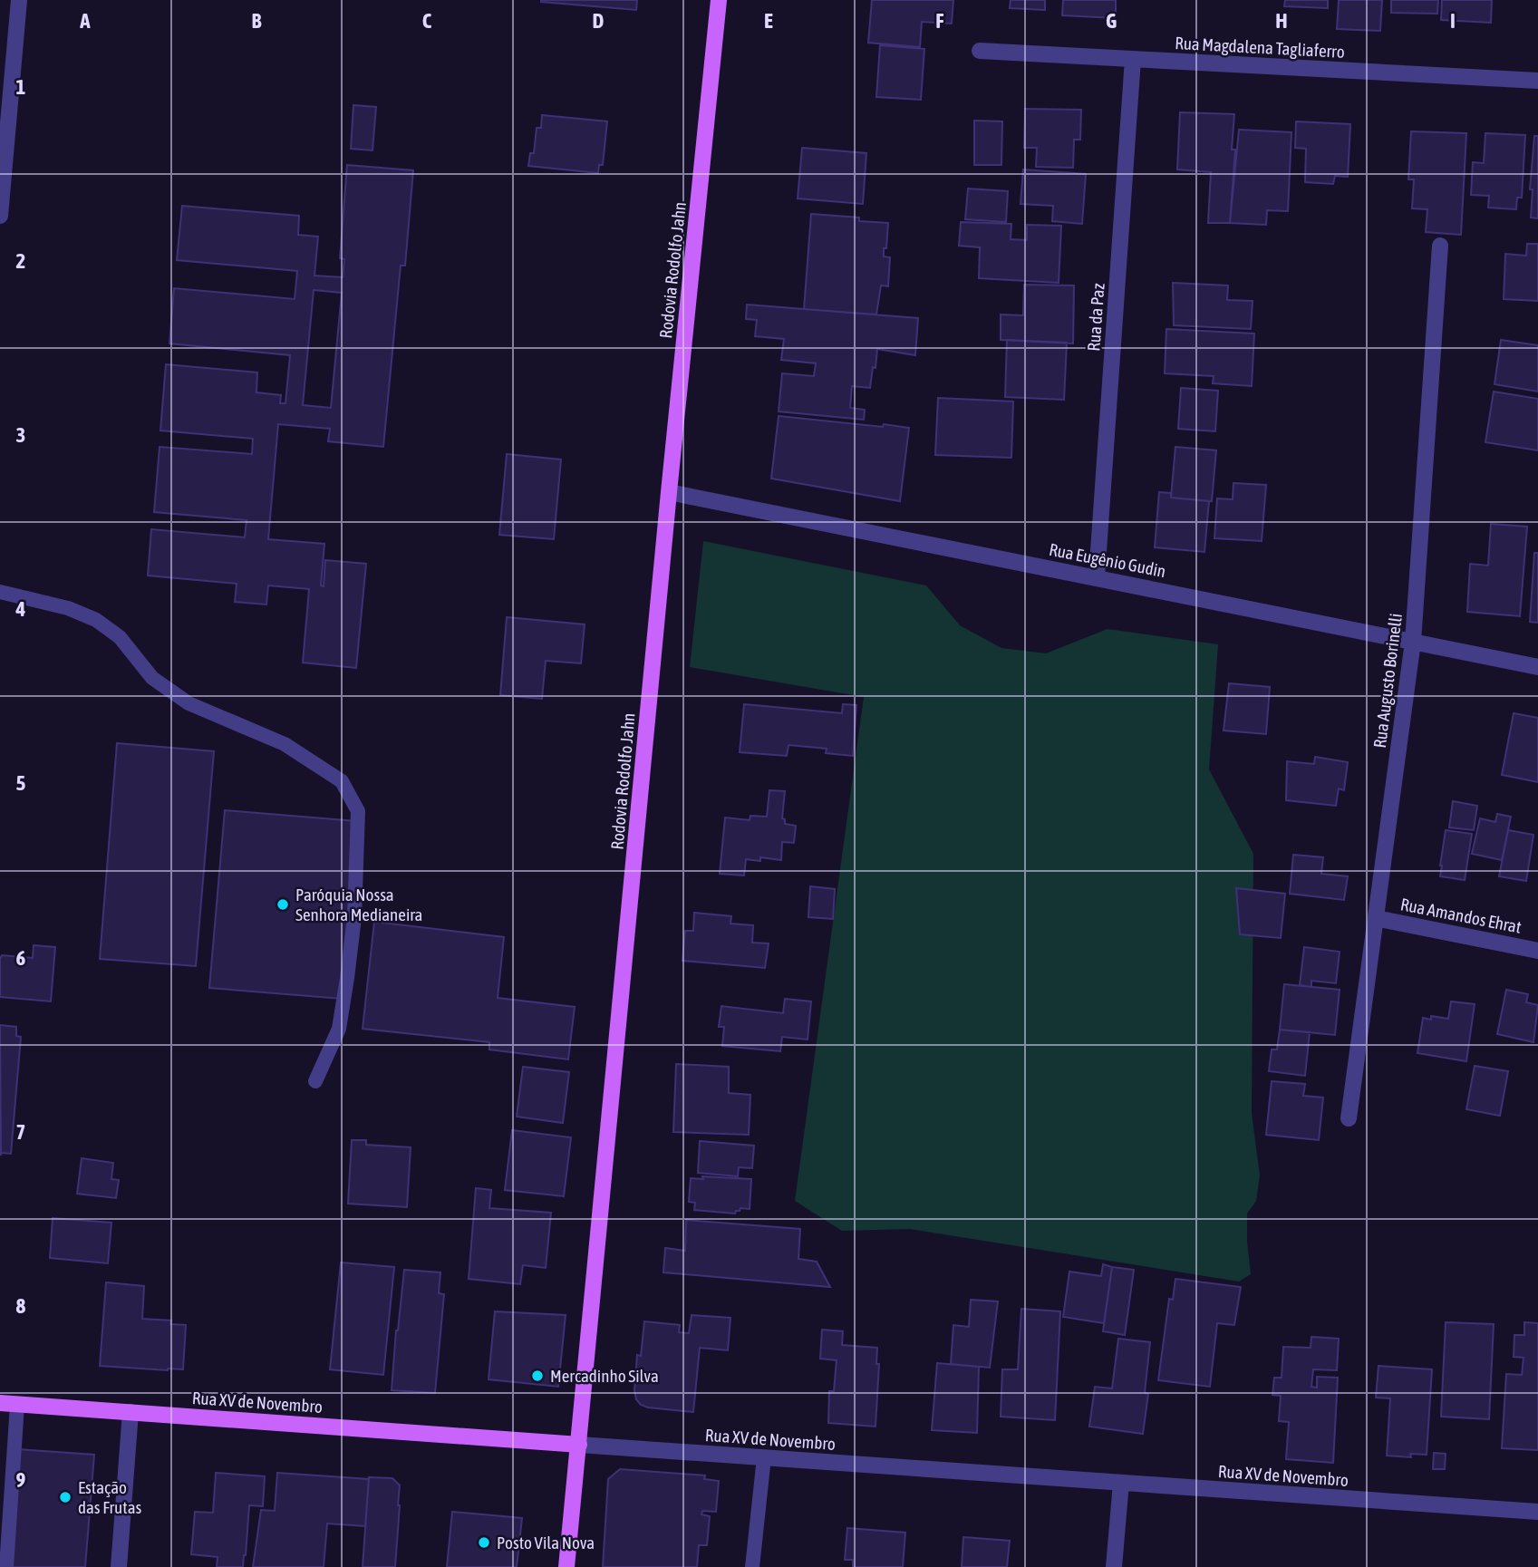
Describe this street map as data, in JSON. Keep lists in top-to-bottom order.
{
  "streets": {
    "main road": ["Rodovia Rodolfo Jahn", "Rua XV de Novembro"],
    "street": [
      "Rua Magdalena Tagliaferro",
      "Rua da Paz",
      "Rua Eugênio Gudin",
      "Rua Augusto Borinelli",
      "Rua Amandos Ehrat"
    ]
  },
  "crossings": [
    ["Rua Magdalena Tagliaferro", "Rua da Paz"],
    ["Rodovia Rodolfo Jahn", "Rua Eugênio Gudin"],
    ["Rodovia Rodolfo Jahn", "Rua XV de Novembro"],
    ["Rua da Paz", "Rua Eugênio Gudin"],
    ["Rua Eugênio Gudin", "Rua Augusto Borinelli"],
    ["Rua Augusto Borinelli", "Rua Amandos Ehrat"]
  ],
  "places": [
    "Paróquia Nossa Senhora Medianeira",
    "Mercadinho Silva",
    "Estação das Frutas",
    "Posto Vila Nova"
  ],
  "grid": {
    "columns": [
      "A",
      "B",
      "C",
      "D",
      "E",
      "F",
      "G",
      "H",
      "I"
    ],
    "rows": [
      "1",
      "2",
      "3",
      "4",
      "5",
      "6",
      "7",
      "8",
      "9"
    ]
  }
}
